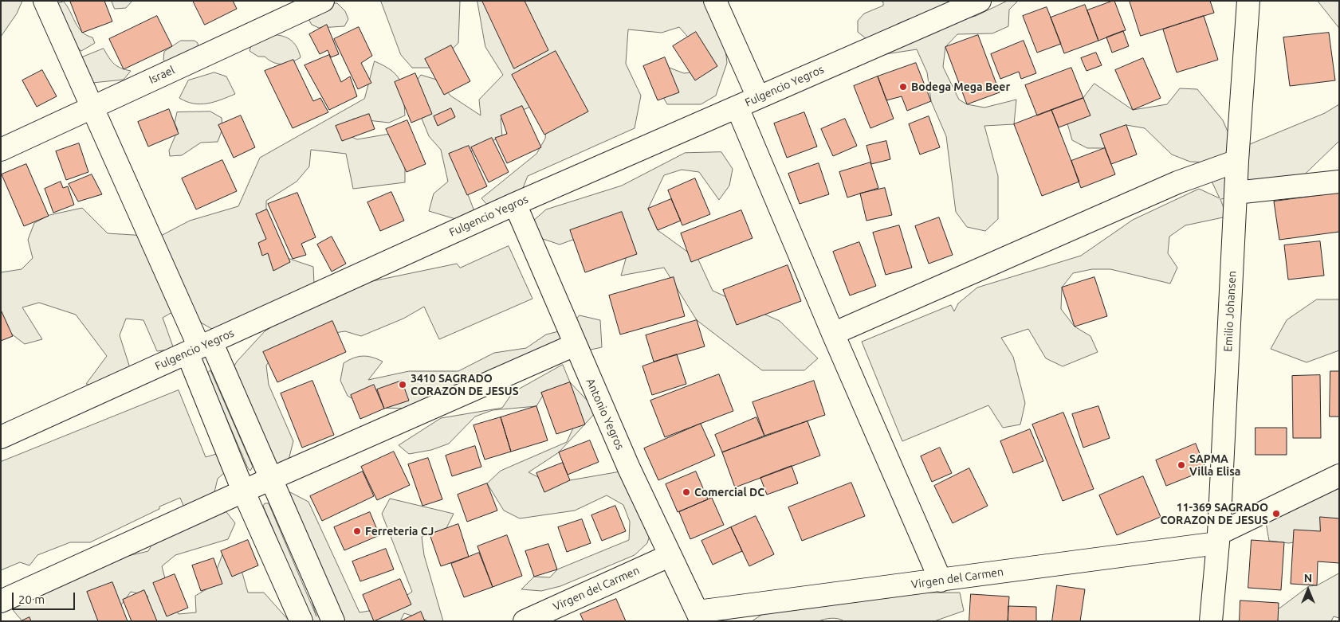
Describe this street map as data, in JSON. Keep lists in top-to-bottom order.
{
  "streets": {
    "street": [
      "Israel",
      "Fulgencio Yegros",
      "Emilio Johansen",
      "Antonio Yegros",
      "Virgen del Carmen"
    ]
  },
  "crossings": [
    ["Fulgencio Yegros", "Antonio Yegros"],
    ["Emilio Johansen", "Virgen del Carmen"],
    ["Antonio Yegros", "Virgen del Carmen"]
  ],
  "places": [
    "Bodega Mega Beer",
    "3410 SAGRADO CORAZON DE JESUS",
    "SAPMA Villa Elisa",
    "Comercial DC",
    "11-369 SAGRADO CORAZON DE JESUS",
    "Ferreteria CJ"
  ],
  "scale_bar": "20 m",
  "north": "top"
}
